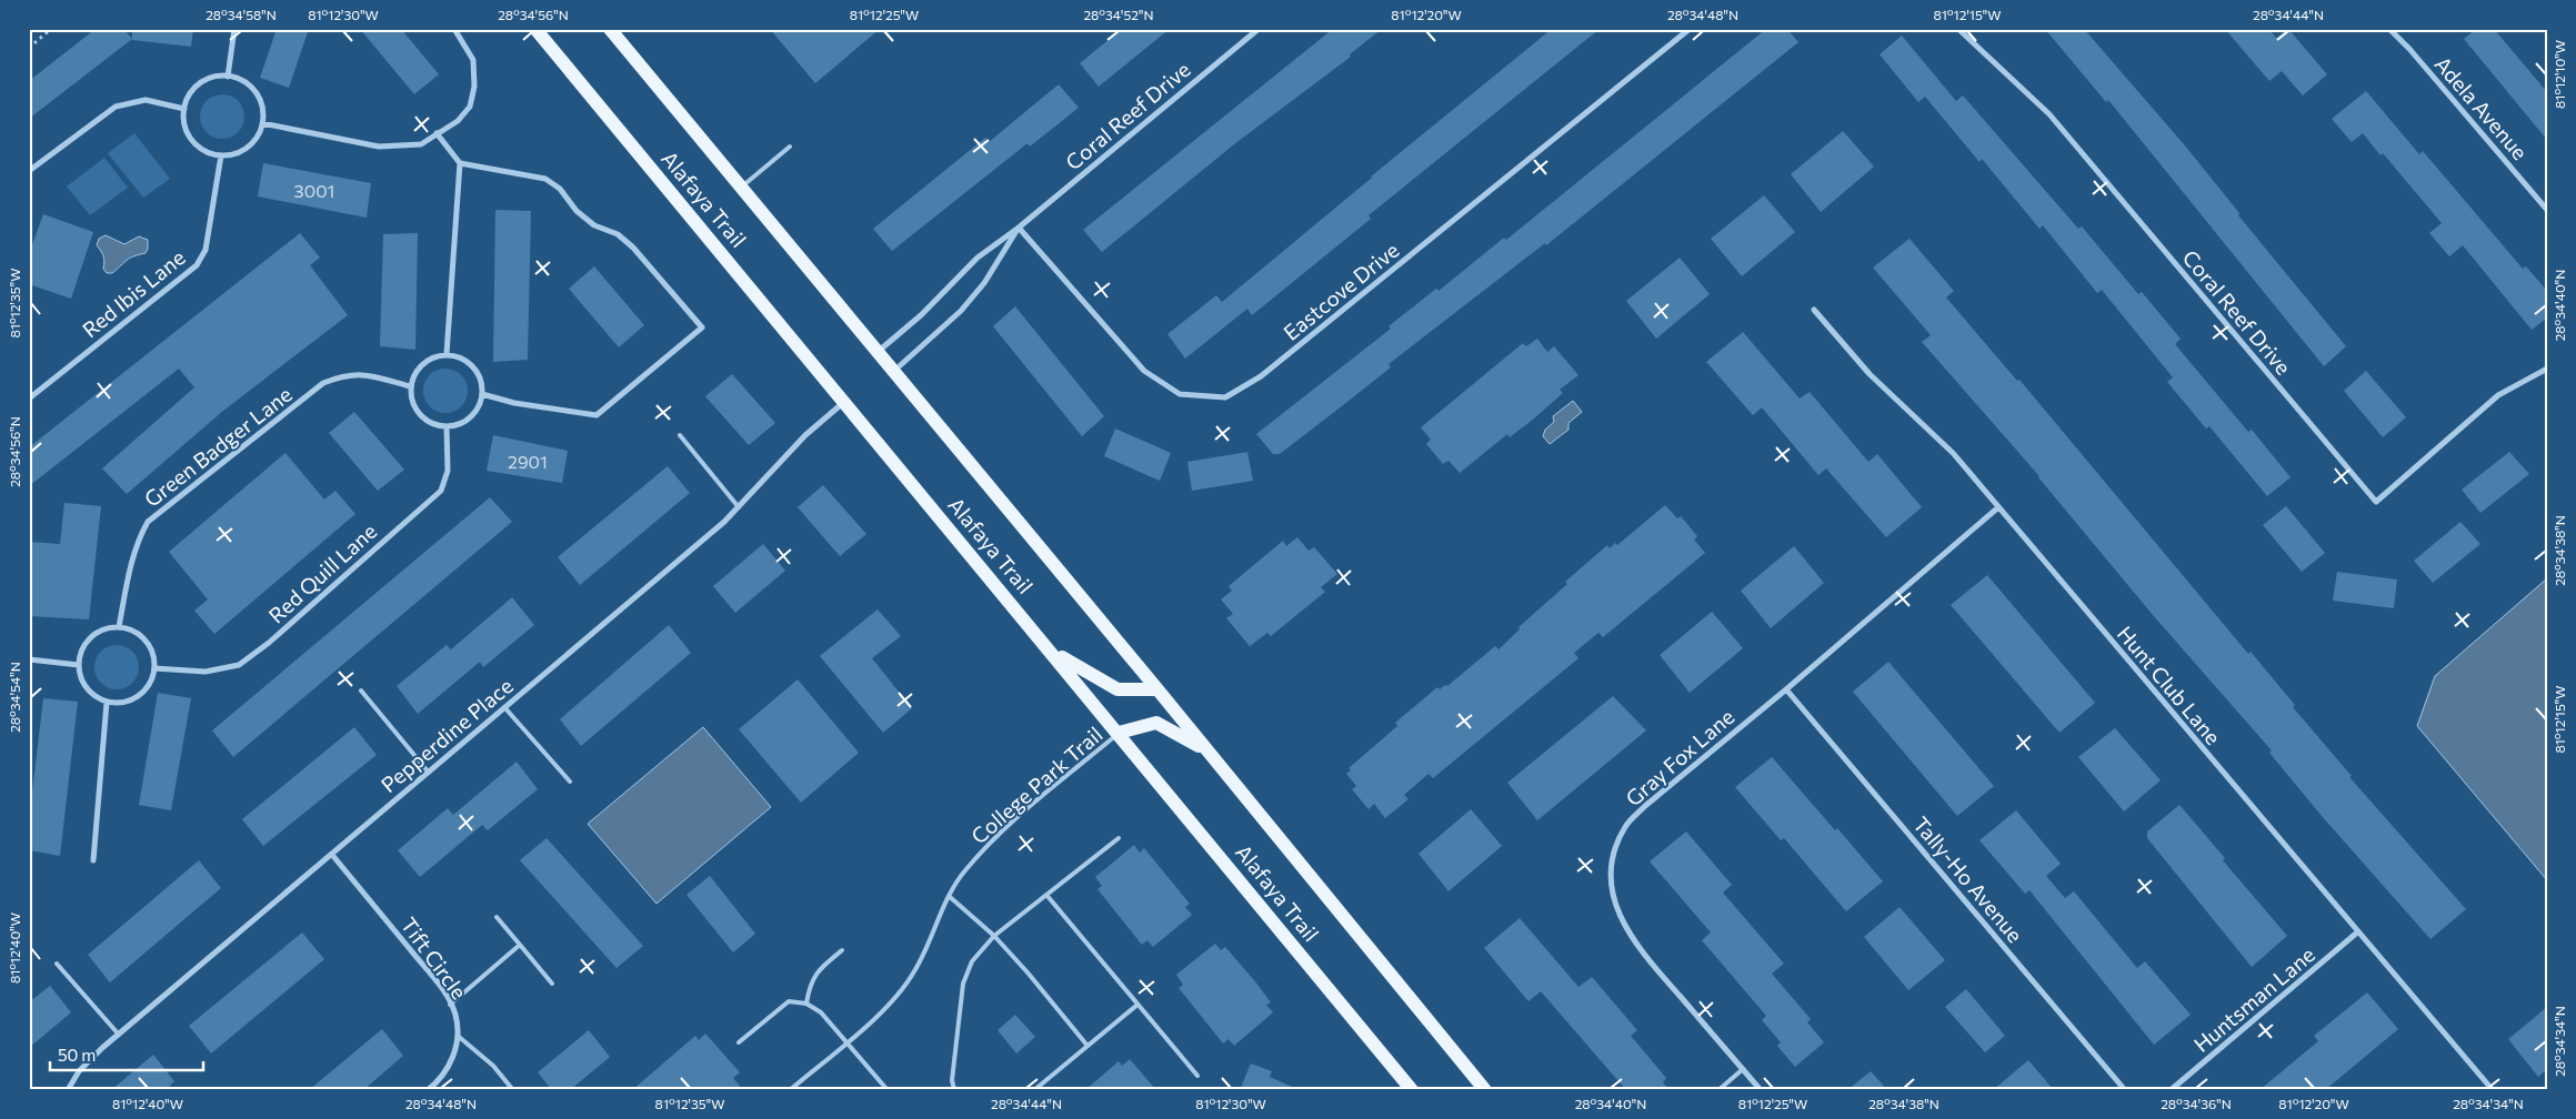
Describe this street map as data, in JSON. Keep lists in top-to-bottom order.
{
  "streets": {
    "main road": ["Alafaya Trail"],
    "street": [
      "Adela Avenue",
      "Coral Reef Drive",
      "Eastcove Drive",
      "Red Ibis Lane",
      "Green Badger Lane",
      "Red Quill Lane",
      "Hunt Club Lane",
      "Pepperdine Place",
      "Gray Fox Lane",
      "Tally-Ho Avenue",
      "Tift Circle",
      "Huntsman Lane"
    ],
    "lane": ["College Park Trail"]
  },
  "crossings": [
    ["Coral Reef Drive", "Alafaya Trail"],
    ["Coral Reef Drive", "Eastcove Drive"],
    ["Alafaya Trail", "Pepperdine Place"],
    ["Alafaya Trail", "College Park Trail"],
    ["Green Badger Lane", "Red Quill Lane"],
    ["Hunt Club Lane", "Gray Fox Lane"],
    ["Hunt Club Lane", "Huntsman Lane"],
    ["Pepperdine Place", "Tift Circle"],
    ["Gray Fox Lane", "Tally-Ho Avenue"]
  ],
  "house_numbers": ["3001", "2901"],
  "scale_bar": "50 m",
  "coordinates": [
    "28°34'58\"N",
    "81°12'30\"W",
    "28°34'56\"N",
    "81°12'25\"W",
    "28°34'52\"N",
    "81°12'20\"W",
    "28°34'48\"N",
    "81°12'15\"W",
    "28°34'44\"N",
    "81°12'10\"W",
    "81°12'35\"W",
    "28°34'40\"N",
    "28°34'38\"N",
    "28°34'54\"N",
    "81°12'40\"W",
    "28°34'34\"N",
    "28°34'36\"N"
  ]
}
